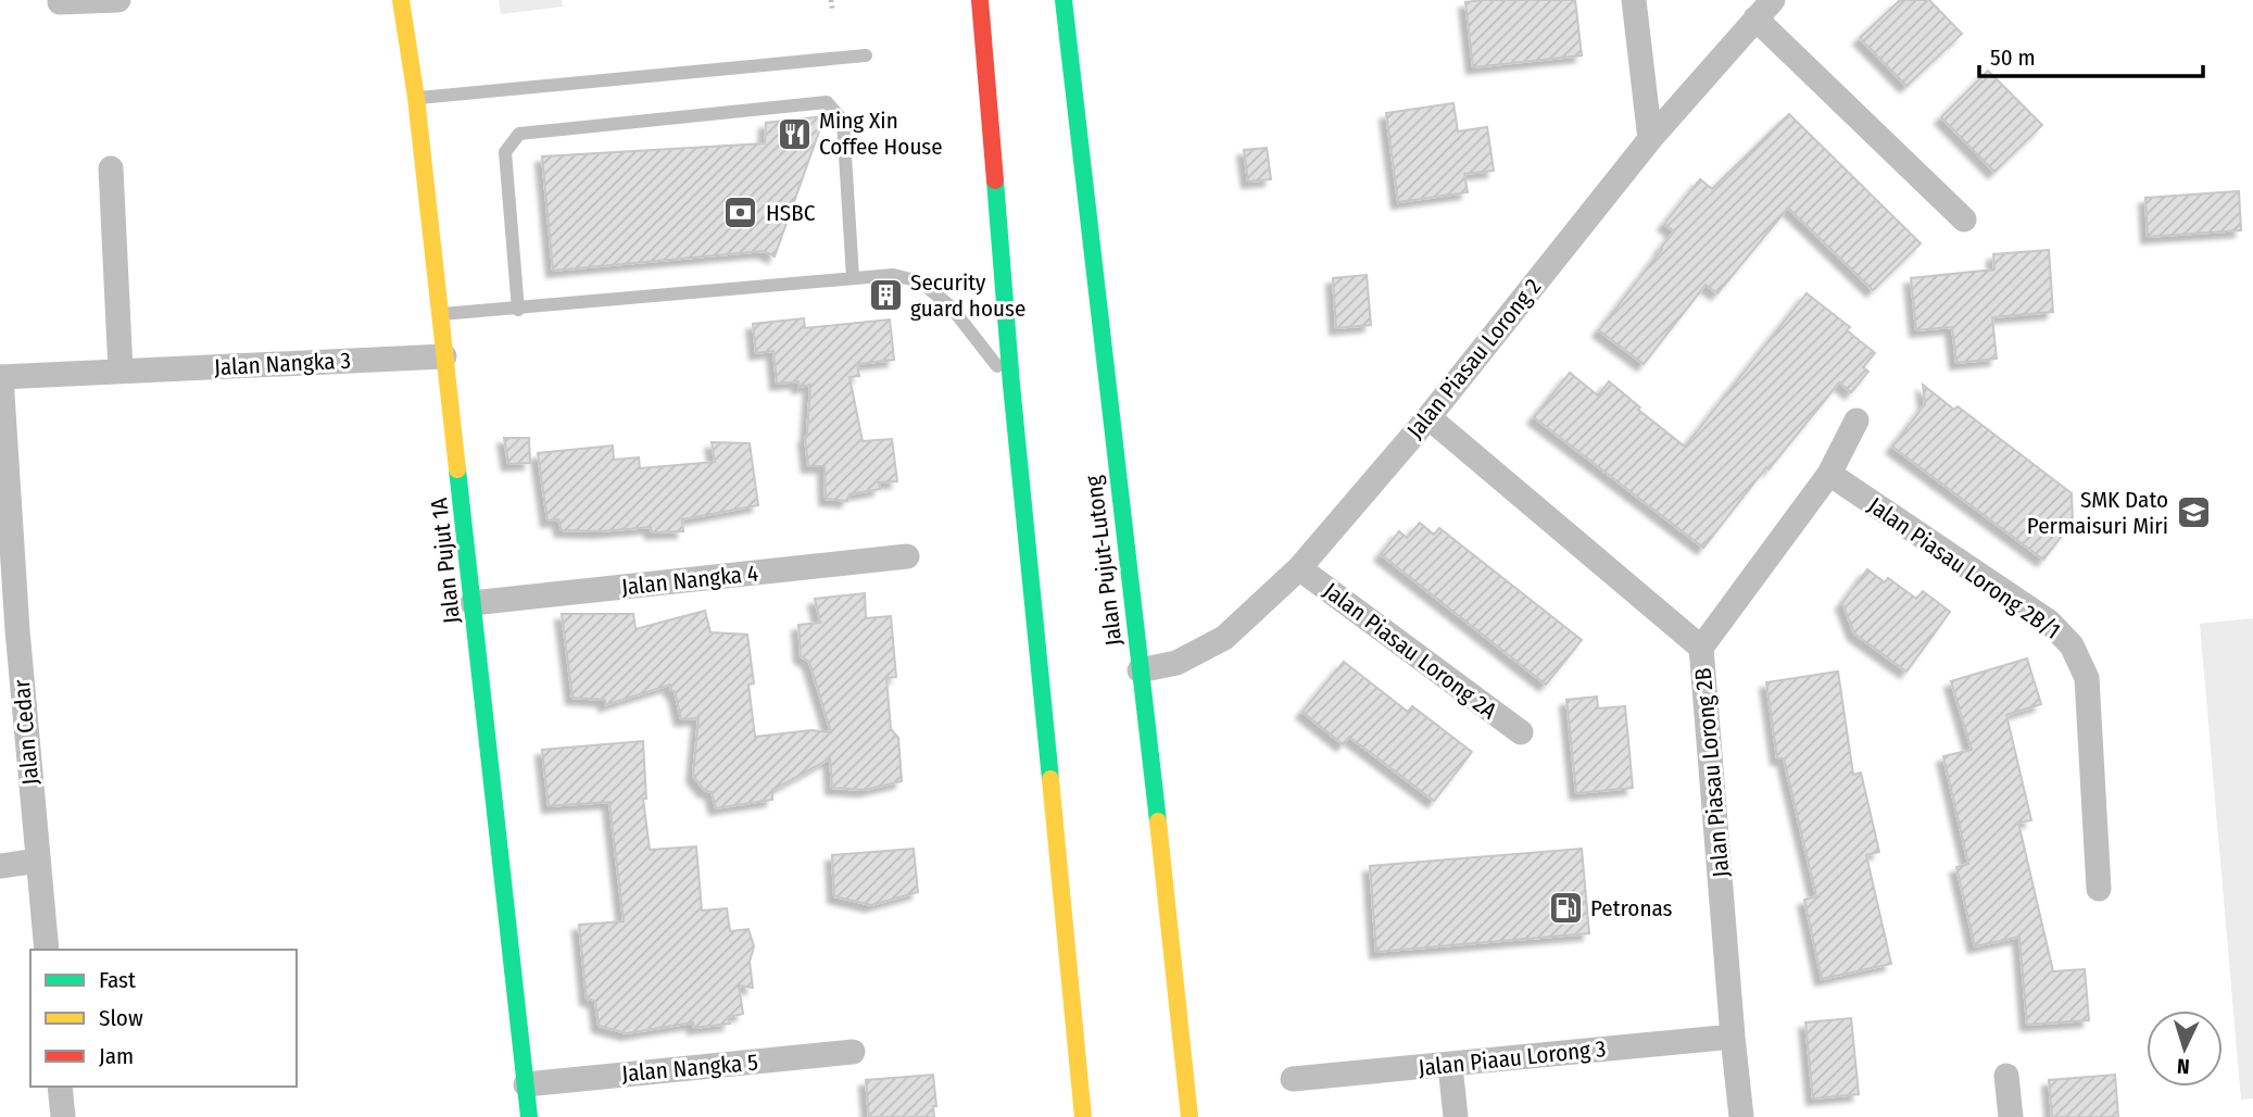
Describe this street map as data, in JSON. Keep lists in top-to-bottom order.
{
  "streets": {
    "main road": ["Jalan Pujut 1A", "Jalan Pujut-Lutong"],
    "street": [
      "Jalan Piasau Lorong 2",
      "Jalan Nangka 3",
      "Jalan Piasau Lorong 2B/1",
      "Jalan Nangka 4",
      "Jalan Piasau Lorong 2A",
      "Jalan Cedar",
      "Jalan Piasau Lorong 2B",
      "Jalan Piaau Lorong 3",
      "Jalan Nangka 5"
    ]
  },
  "crossings": [
    ["Jalan Piasau Lorong 2", "Jalan Pujut-Lutong"],
    ["Jalan Piasau Lorong 2", "Jalan Piasau Lorong 2A"],
    ["Jalan Piasau Lorong 2", "Jalan Piasau Lorong 2B"],
    ["Jalan Nangka 3", "Jalan Pujut 1A"],
    ["Jalan Nangka 3", "Jalan Cedar"],
    ["Jalan Pujut 1A", "Jalan Nangka 4"],
    ["Jalan Pujut 1A", "Jalan Nangka 5"],
    ["Jalan Piasau Lorong 2B", "Jalan Piaau Lorong 3"]
  ],
  "places": {
    "restaurant": ["Ming Xin Coffee House"],
    "bank": ["HSBC"],
    "building": ["Security guard house"],
    "school or university": ["SMK Dato Permaisuri Miri"],
    "fuel station": ["Petronas"]
  },
  "legend": ["Fast", "Slow", "Jam"],
  "scale_bar": "50 m",
  "north": "bottom"
}
